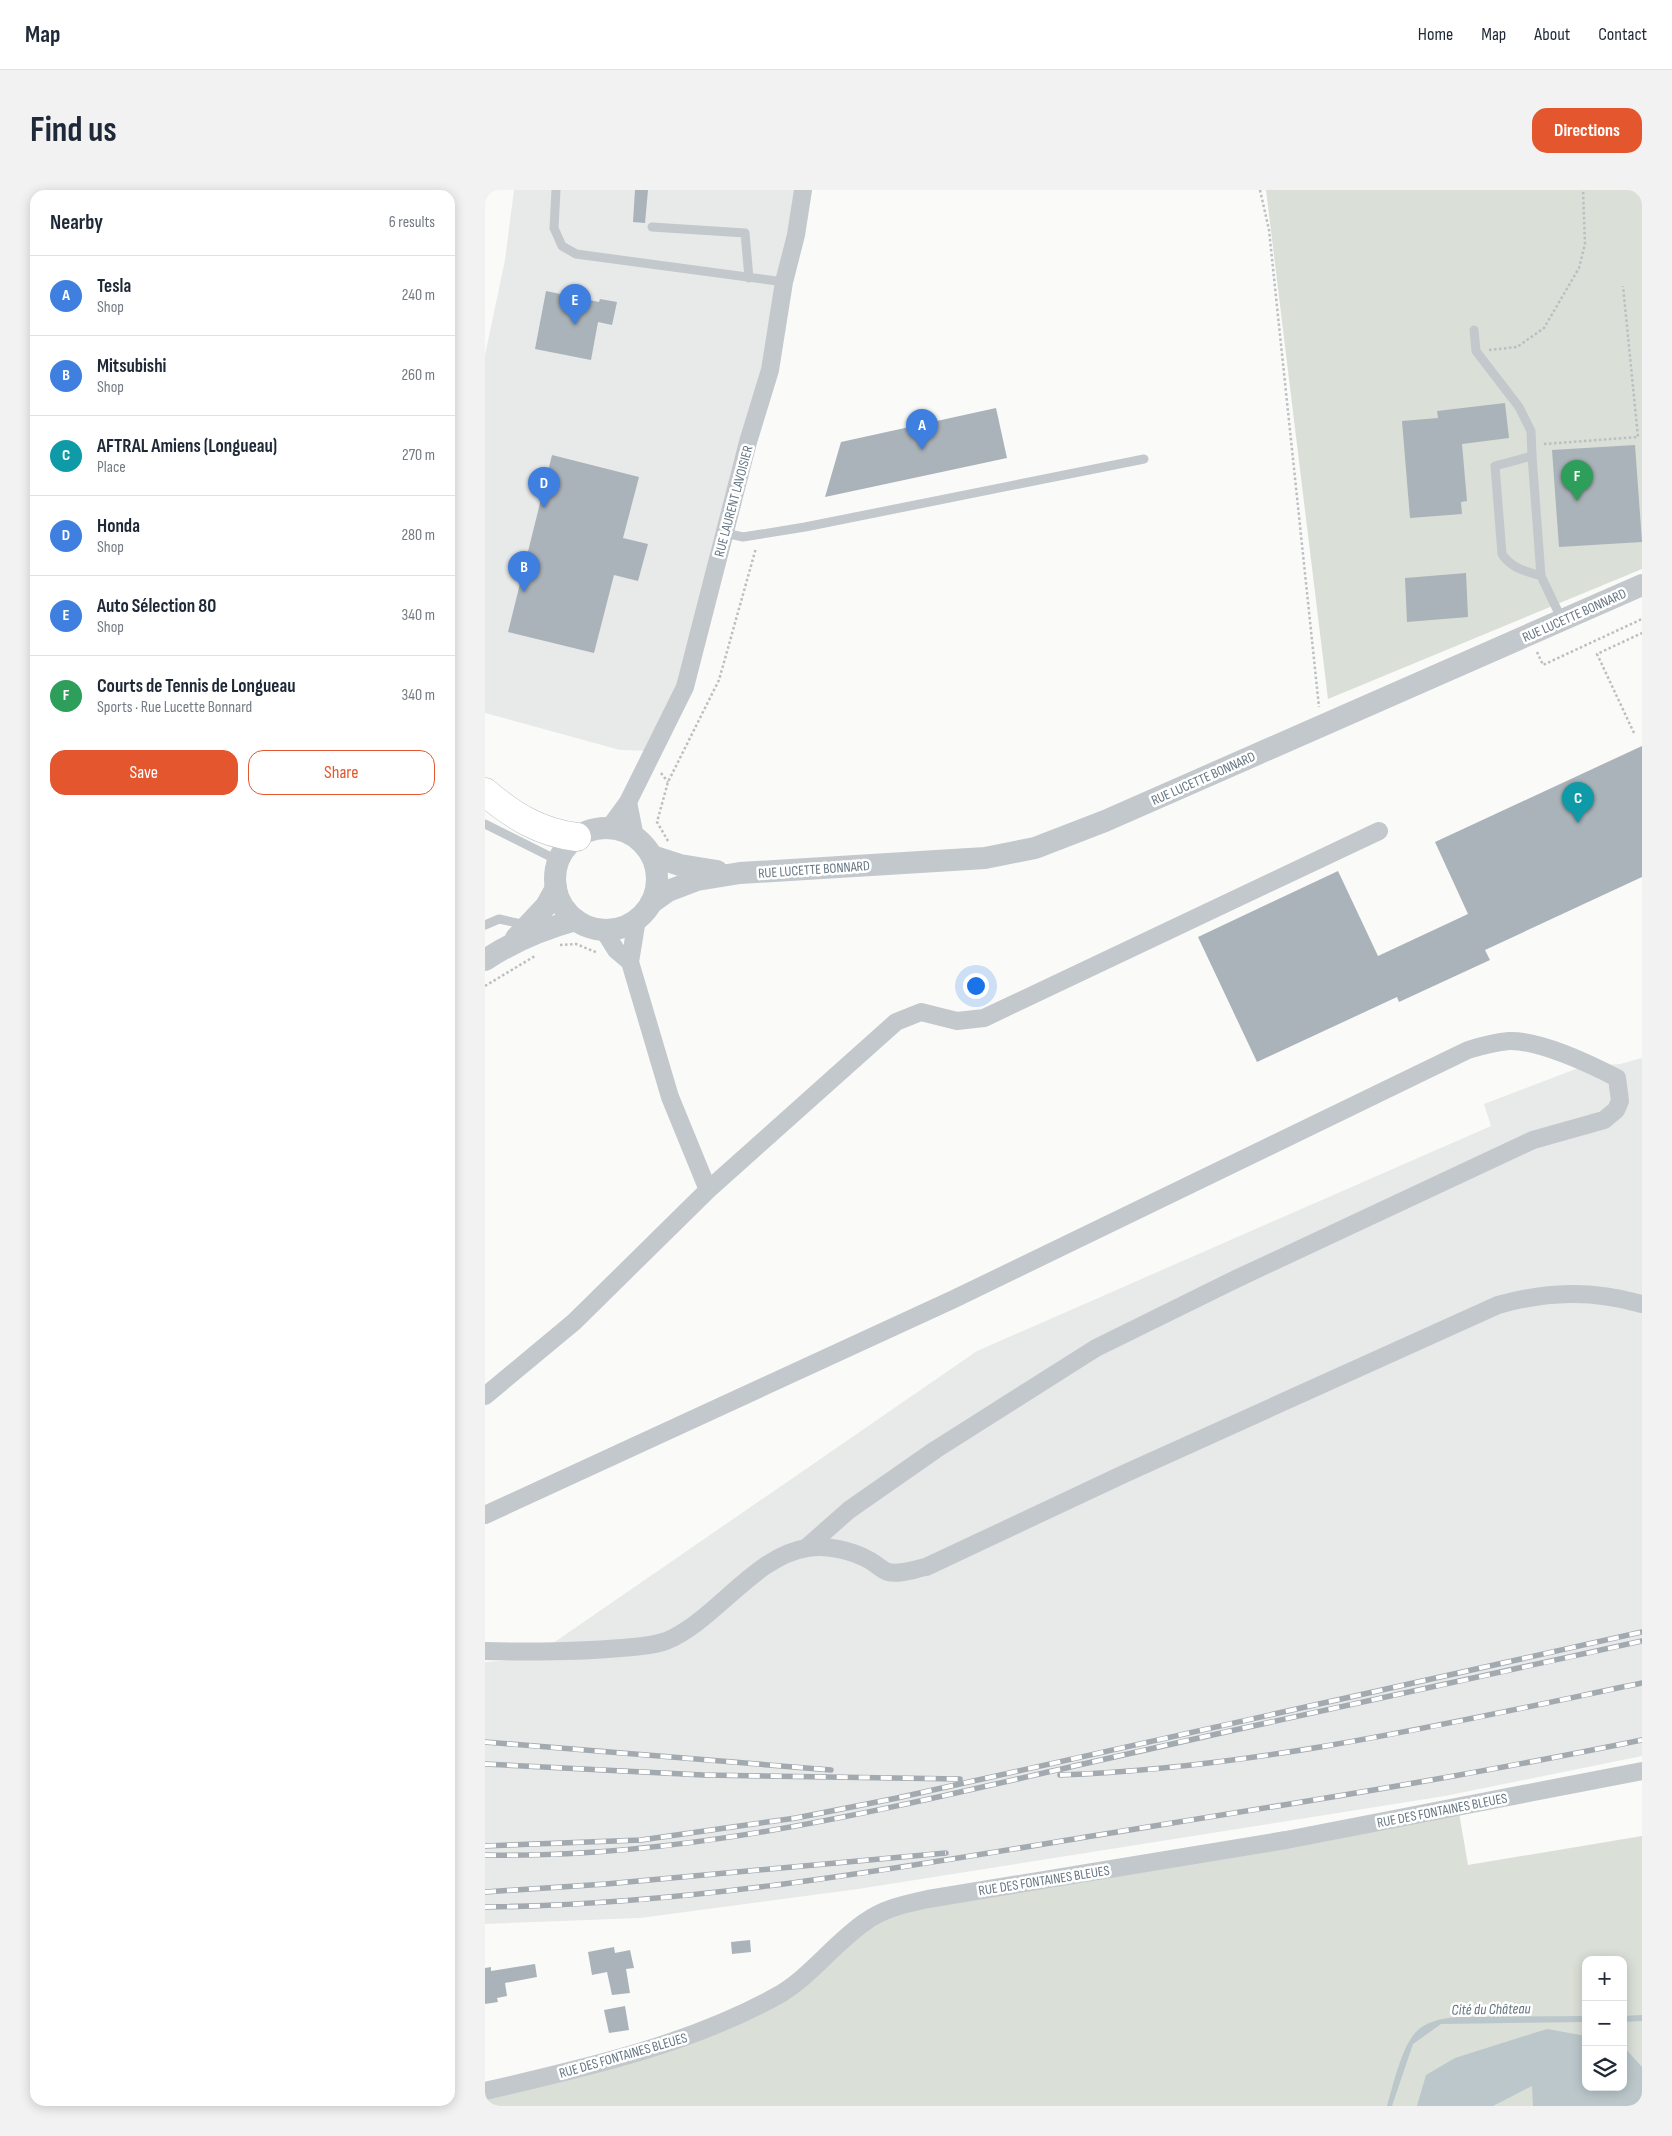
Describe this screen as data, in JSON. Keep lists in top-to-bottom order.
{
  "streets": {
    "street": ["RUE LAURENT LAVOISIER", "RUE LUCETTE BONNARD", "RUE DES FONTAINES BLEUES"]
  },
  "crossings": [
    ["RUE LAURENT LAVOISIER", "RUE LUCETTE BONNARD"]
  ],
  "water": ["Cité du Château"],
  "page": {
    "header": "Map",
    "nav": [
      "Home",
      "Map",
      "About",
      "Contact"
    ],
    "buttons": [
      "Directions",
      ["Save", "Share"]
    ],
    "title": "Find us",
    "heading": ["Nearby", "6 results"],
    "list": [
      {
        "mark": "A",
        "name": "Tesla",
        "note": "Shop",
        "value": "240 m"
      },
      {
        "mark": "B",
        "name": "Mitsubishi",
        "note": "Shop",
        "value": "260 m"
      },
      {
        "mark": "C",
        "name": "AFTRAL Amiens (Longueau)",
        "note": "Place",
        "value": "270 m"
      },
      {
        "mark": "D",
        "name": "Honda",
        "note": "Shop",
        "value": "280 m"
      },
      {
        "mark": "E",
        "name": "Auto Sélection 80",
        "note": "Shop",
        "value": "340 m"
      },
      {
        "mark": "F",
        "name": "Courts de Tennis de Longueau",
        "note": "Sports · Rue Lucette Bonnard",
        "value": "340 m"
      }
    ],
    "pins": [
      "E",
      "A",
      "F",
      "D",
      "B",
      "C"
    ],
    "map_buttons": ["+", "−"]
  }
}
